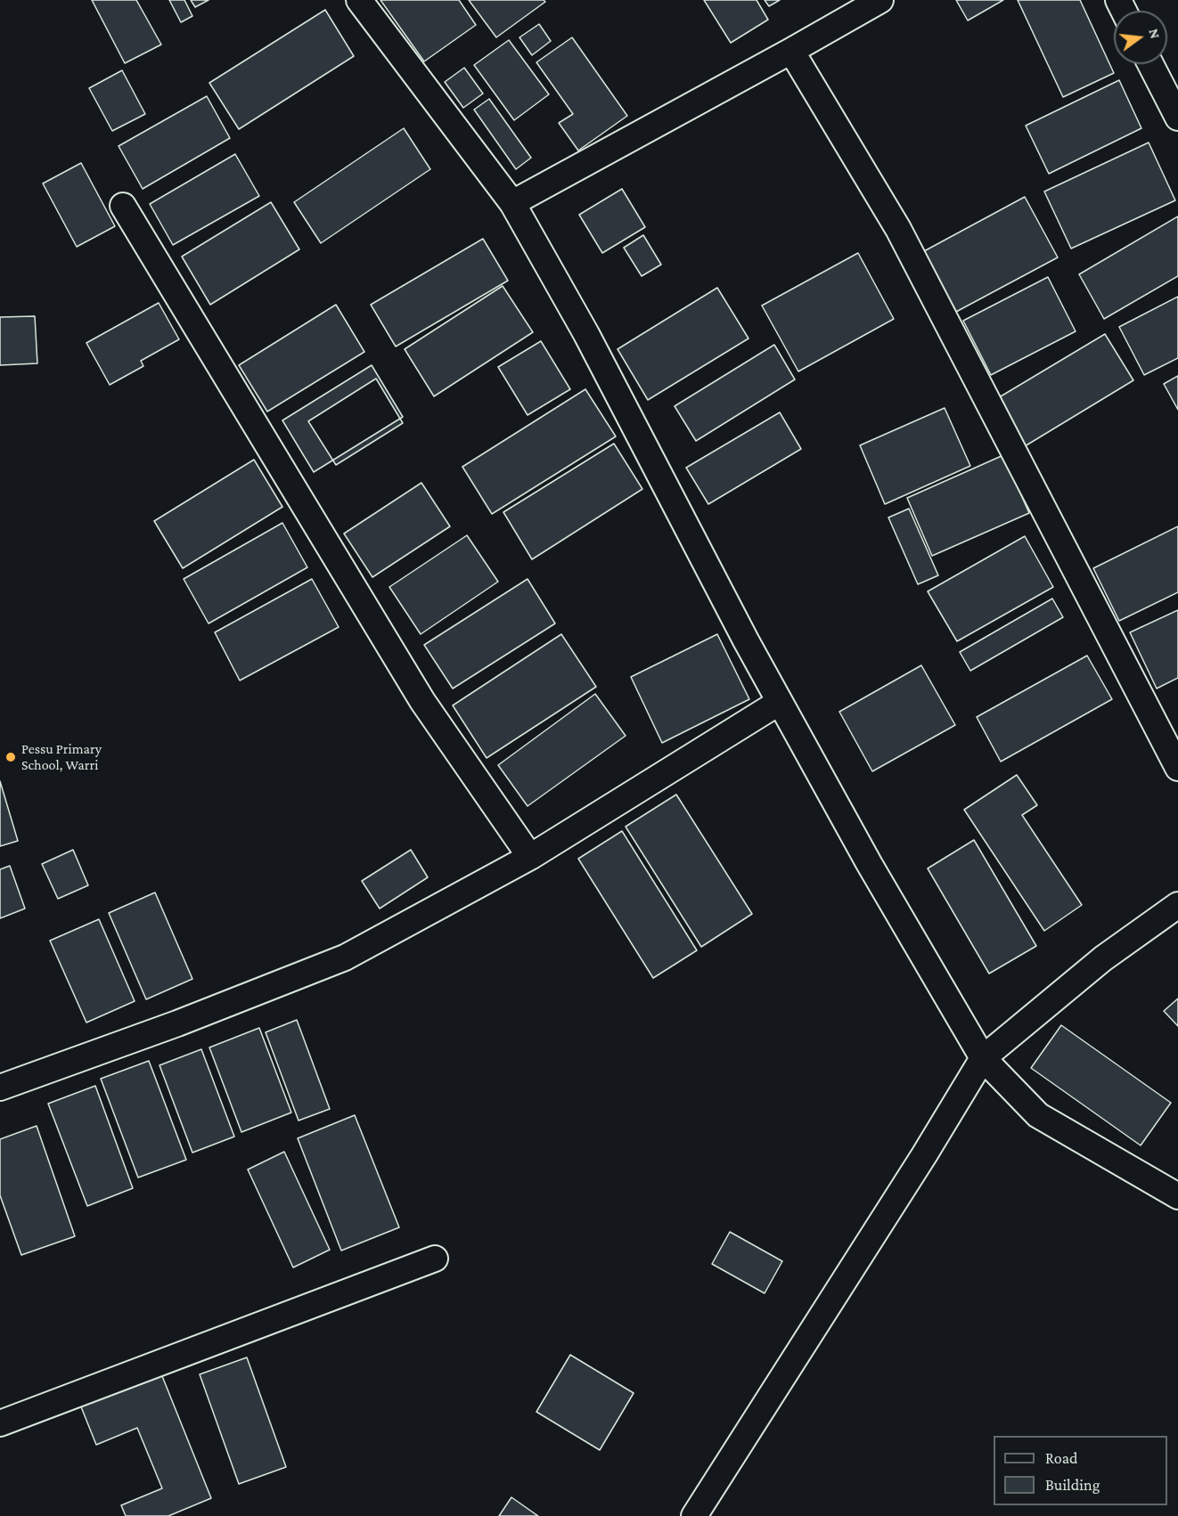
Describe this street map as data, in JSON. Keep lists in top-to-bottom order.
{
  "places": ["Pessu Primary School, Warri"],
  "legend": ["Road", "Building"],
  "north": "right"
}
